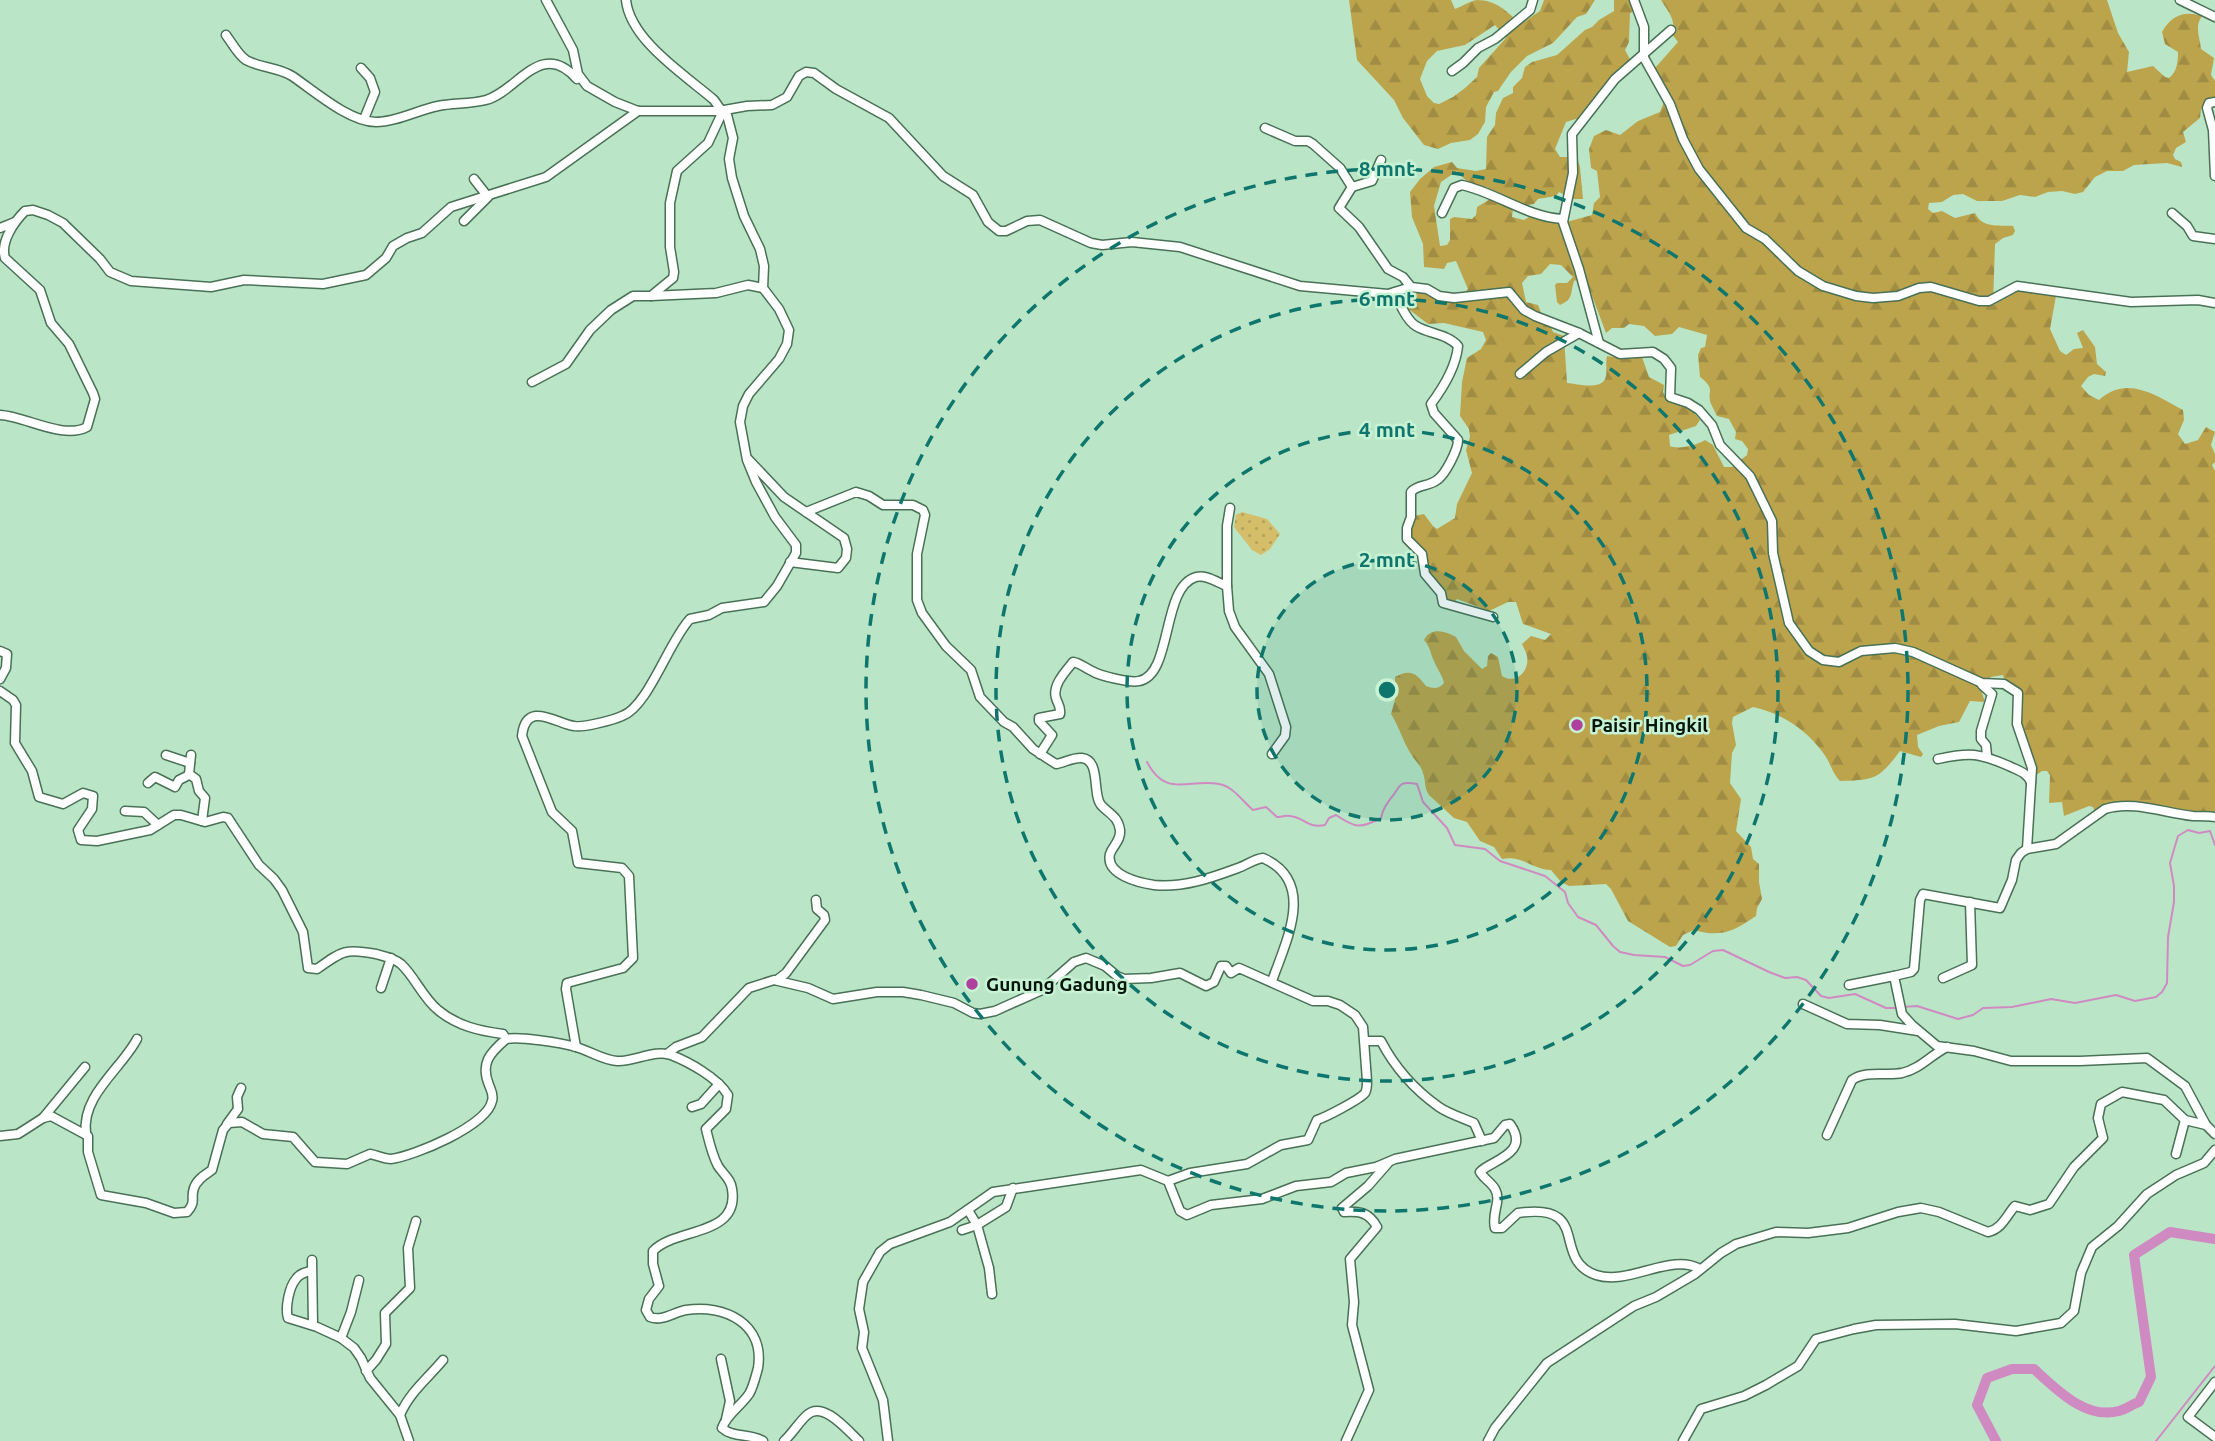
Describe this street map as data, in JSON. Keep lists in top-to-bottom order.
{
  "places": ["Paisir Hingkil", "Gunung Gadung"],
  "rings": [
    "8 mnt",
    "6 mnt",
    "4 mnt",
    "2 mnt"
  ]
}
